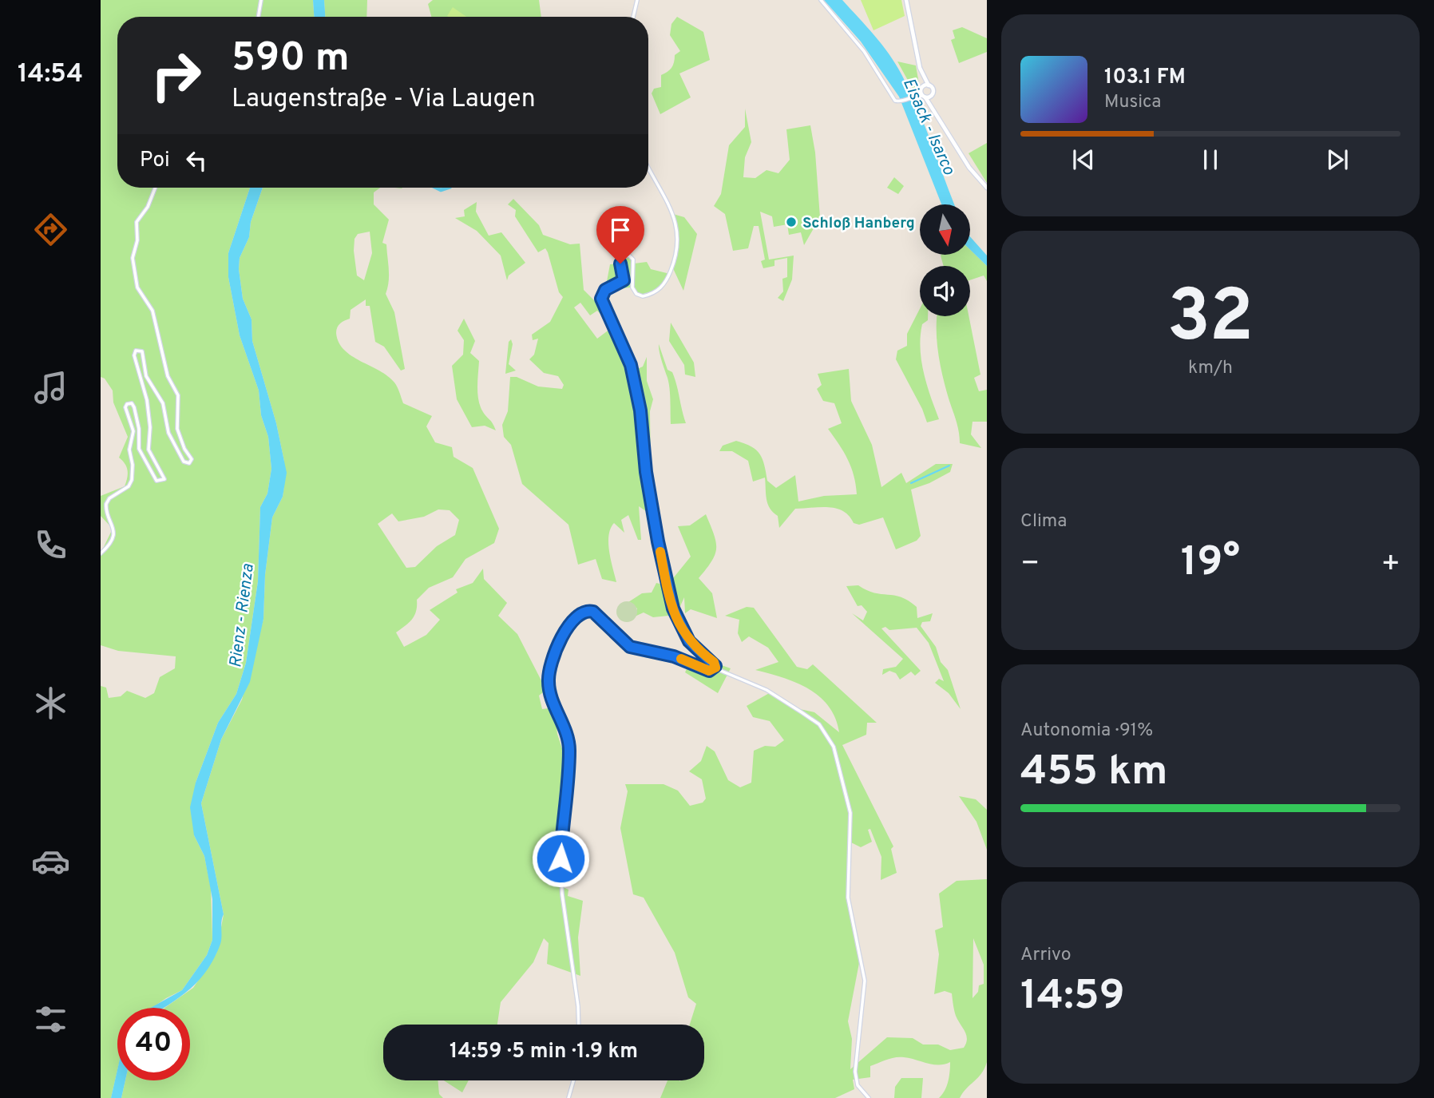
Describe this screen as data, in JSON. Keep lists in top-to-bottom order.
{
  "water": ["Eisack - Isarco", "Rienz - Rienza"],
  "places": ["Schloß Hanberg"],
  "north": "bottom",
  "page": {
    "tabs": "14:54",
    "turn": ["590 m", "Laugenstraße - Via Laugen"],
    "song": ["103.1 FM", "Musica"],
    "then": "Poi",
    "tile": [
      ["32", "km/h"],
      "Clima",
      ["Autonomia · 91%", "455 km"],
      ["Arrivo", "14:59"]
    ],
    "heat": ["−", "19°", "+"],
    "limit": "40",
    "trip": "14:59 · 5 min · 1.9 km"
  }
}
